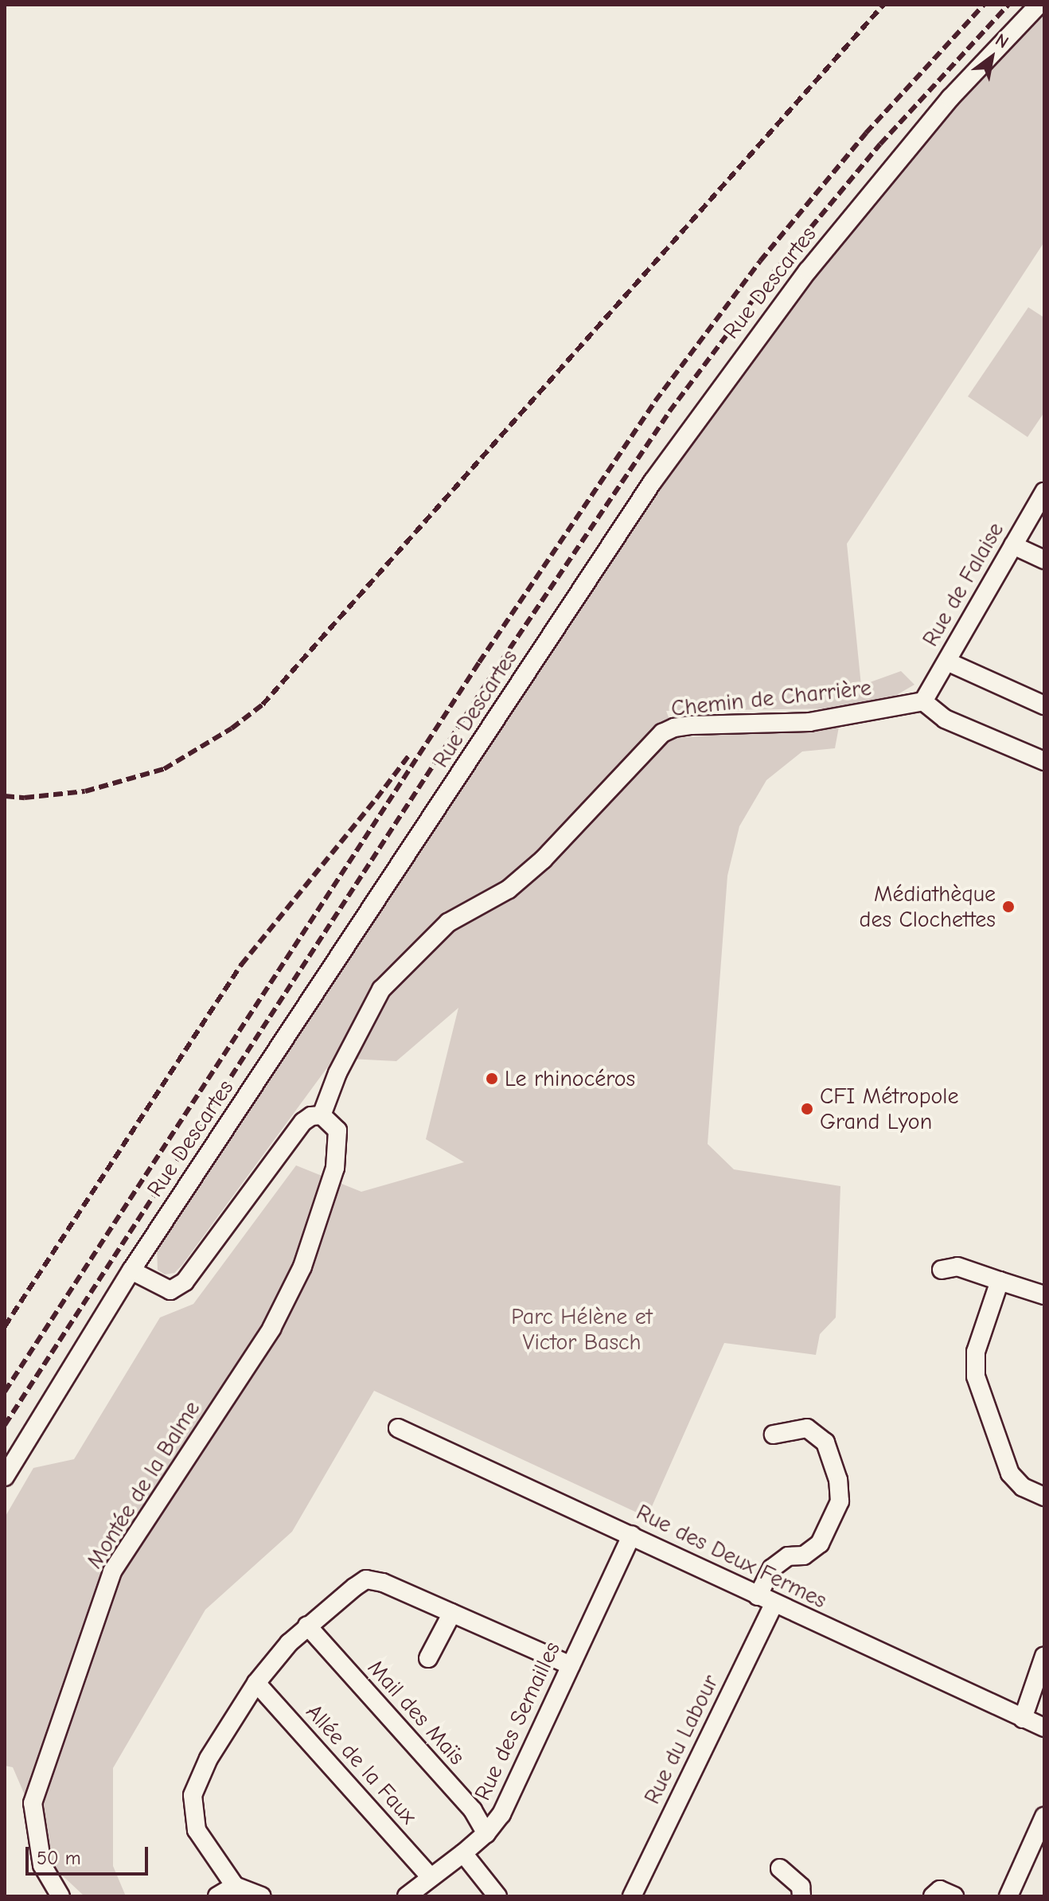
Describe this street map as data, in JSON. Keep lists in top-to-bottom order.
{
  "streets": {
    "street": [
      "Rue Descartes",
      "Rue de Falaise",
      "Chemin de Charrière",
      "Montée de la Balme",
      "Rue des Deux Fermes",
      "Mail des Maïs",
      "Rue des Semailles",
      "Rue du Labour",
      "Allée de la Faux"
    ]
  },
  "crossings": [
    ["Rue de Falaise", "Chemin de Charrière"],
    ["Chemin de Charrière", "Montée de la Balme"],
    ["Rue des Deux Fermes", "Rue des Semailles"],
    ["Rue des Deux Fermes", "Rue du Labour"],
    ["Mail des Maïs", "Rue des Semailles"],
    ["Rue des Semailles", "Allée de la Faux"]
  ],
  "parks": ["Parc Hélène et Victor Basch"],
  "places": ["Médiathèque des Clochettes", "Le rhinocéros", "CFI Métropole Grand Lyon"],
  "scale_bar": "50 m",
  "north": "top right"
}
